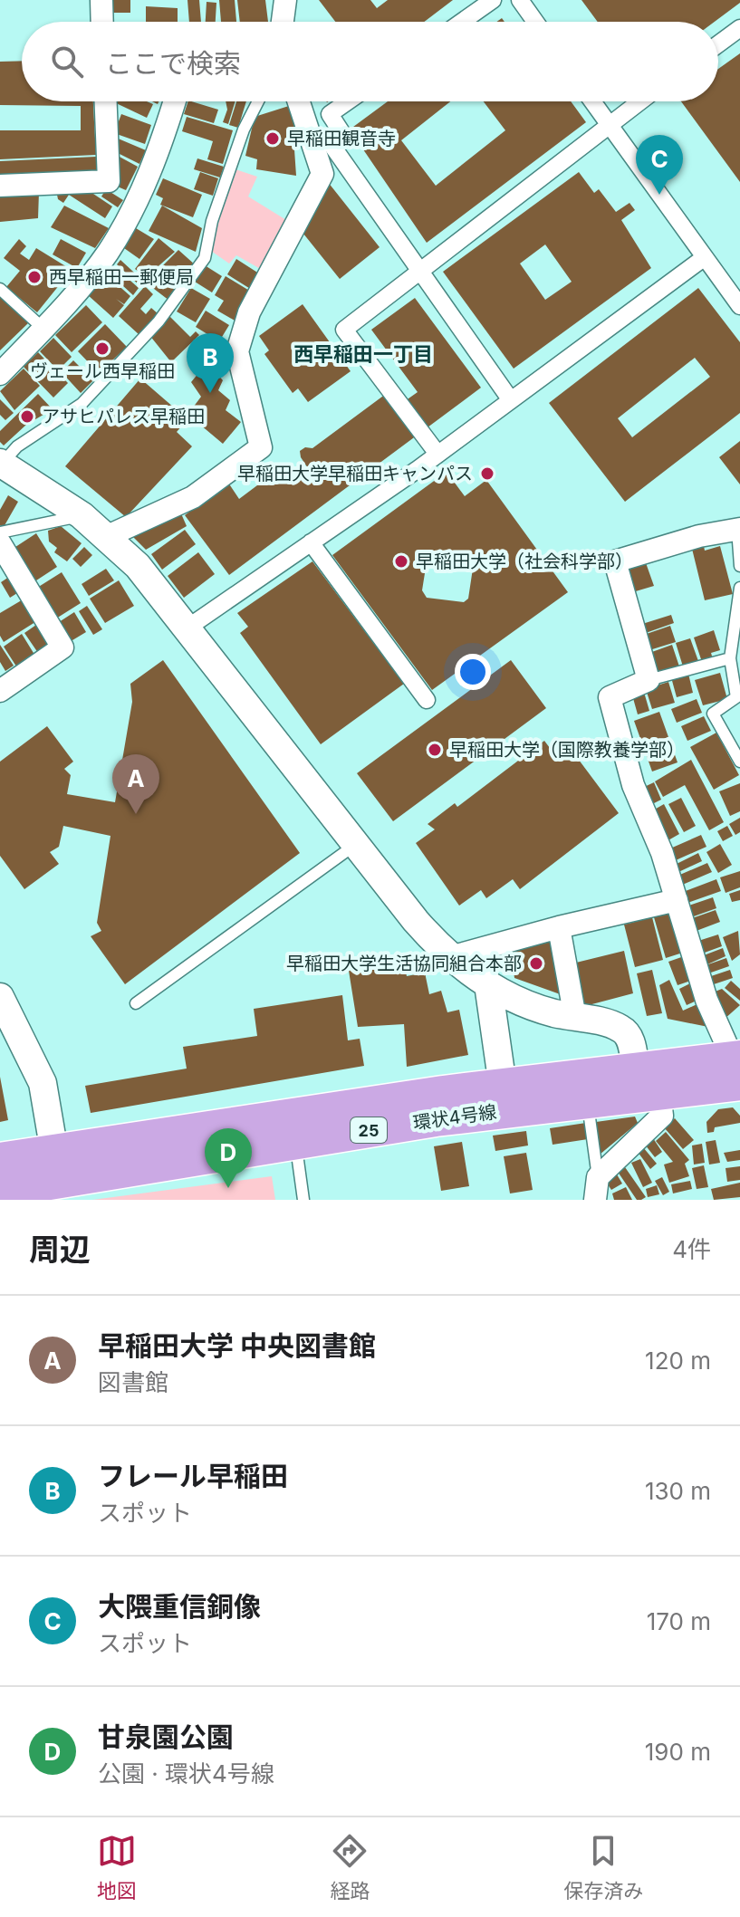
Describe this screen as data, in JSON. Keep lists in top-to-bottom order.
{
  "streets": {
    "main road": ["環状4号線", "25"]
  },
  "districts": ["西早稲田一丁目"],
  "places": [
    "早稲田観音寺",
    "西早稲田一郵便局",
    "ヴェール西早稲田",
    "アサヒパレス早稲田",
    "早稲田大学早稲田キャンパス",
    "早稲田大学（社会科学部）",
    "早稲田大学（国際教養学部）",
    "早稲田大学生活協同組合本部"
  ],
  "page": {
    "search": "ここで検索",
    "pins": [
      "C",
      "B",
      "A",
      "D"
    ],
    "heading": ["周辺", "4件"],
    "list": [
      {
        "mark": "A",
        "name": "早稲田大学 中央図書館",
        "note": "図書館",
        "value": "120 m"
      },
      {
        "mark": "B",
        "name": "フレール早稲田",
        "note": "スポット",
        "value": "130 m"
      },
      {
        "mark": "C",
        "name": "大隈重信銅像",
        "note": "スポット",
        "value": "170 m"
      },
      {
        "mark": "D",
        "name": "甘泉園公園",
        "note": "公園 · 環状4号線",
        "value": "190 m"
      }
    ],
    "nav": ["地図", "経路", "保存済み"]
  }
}
